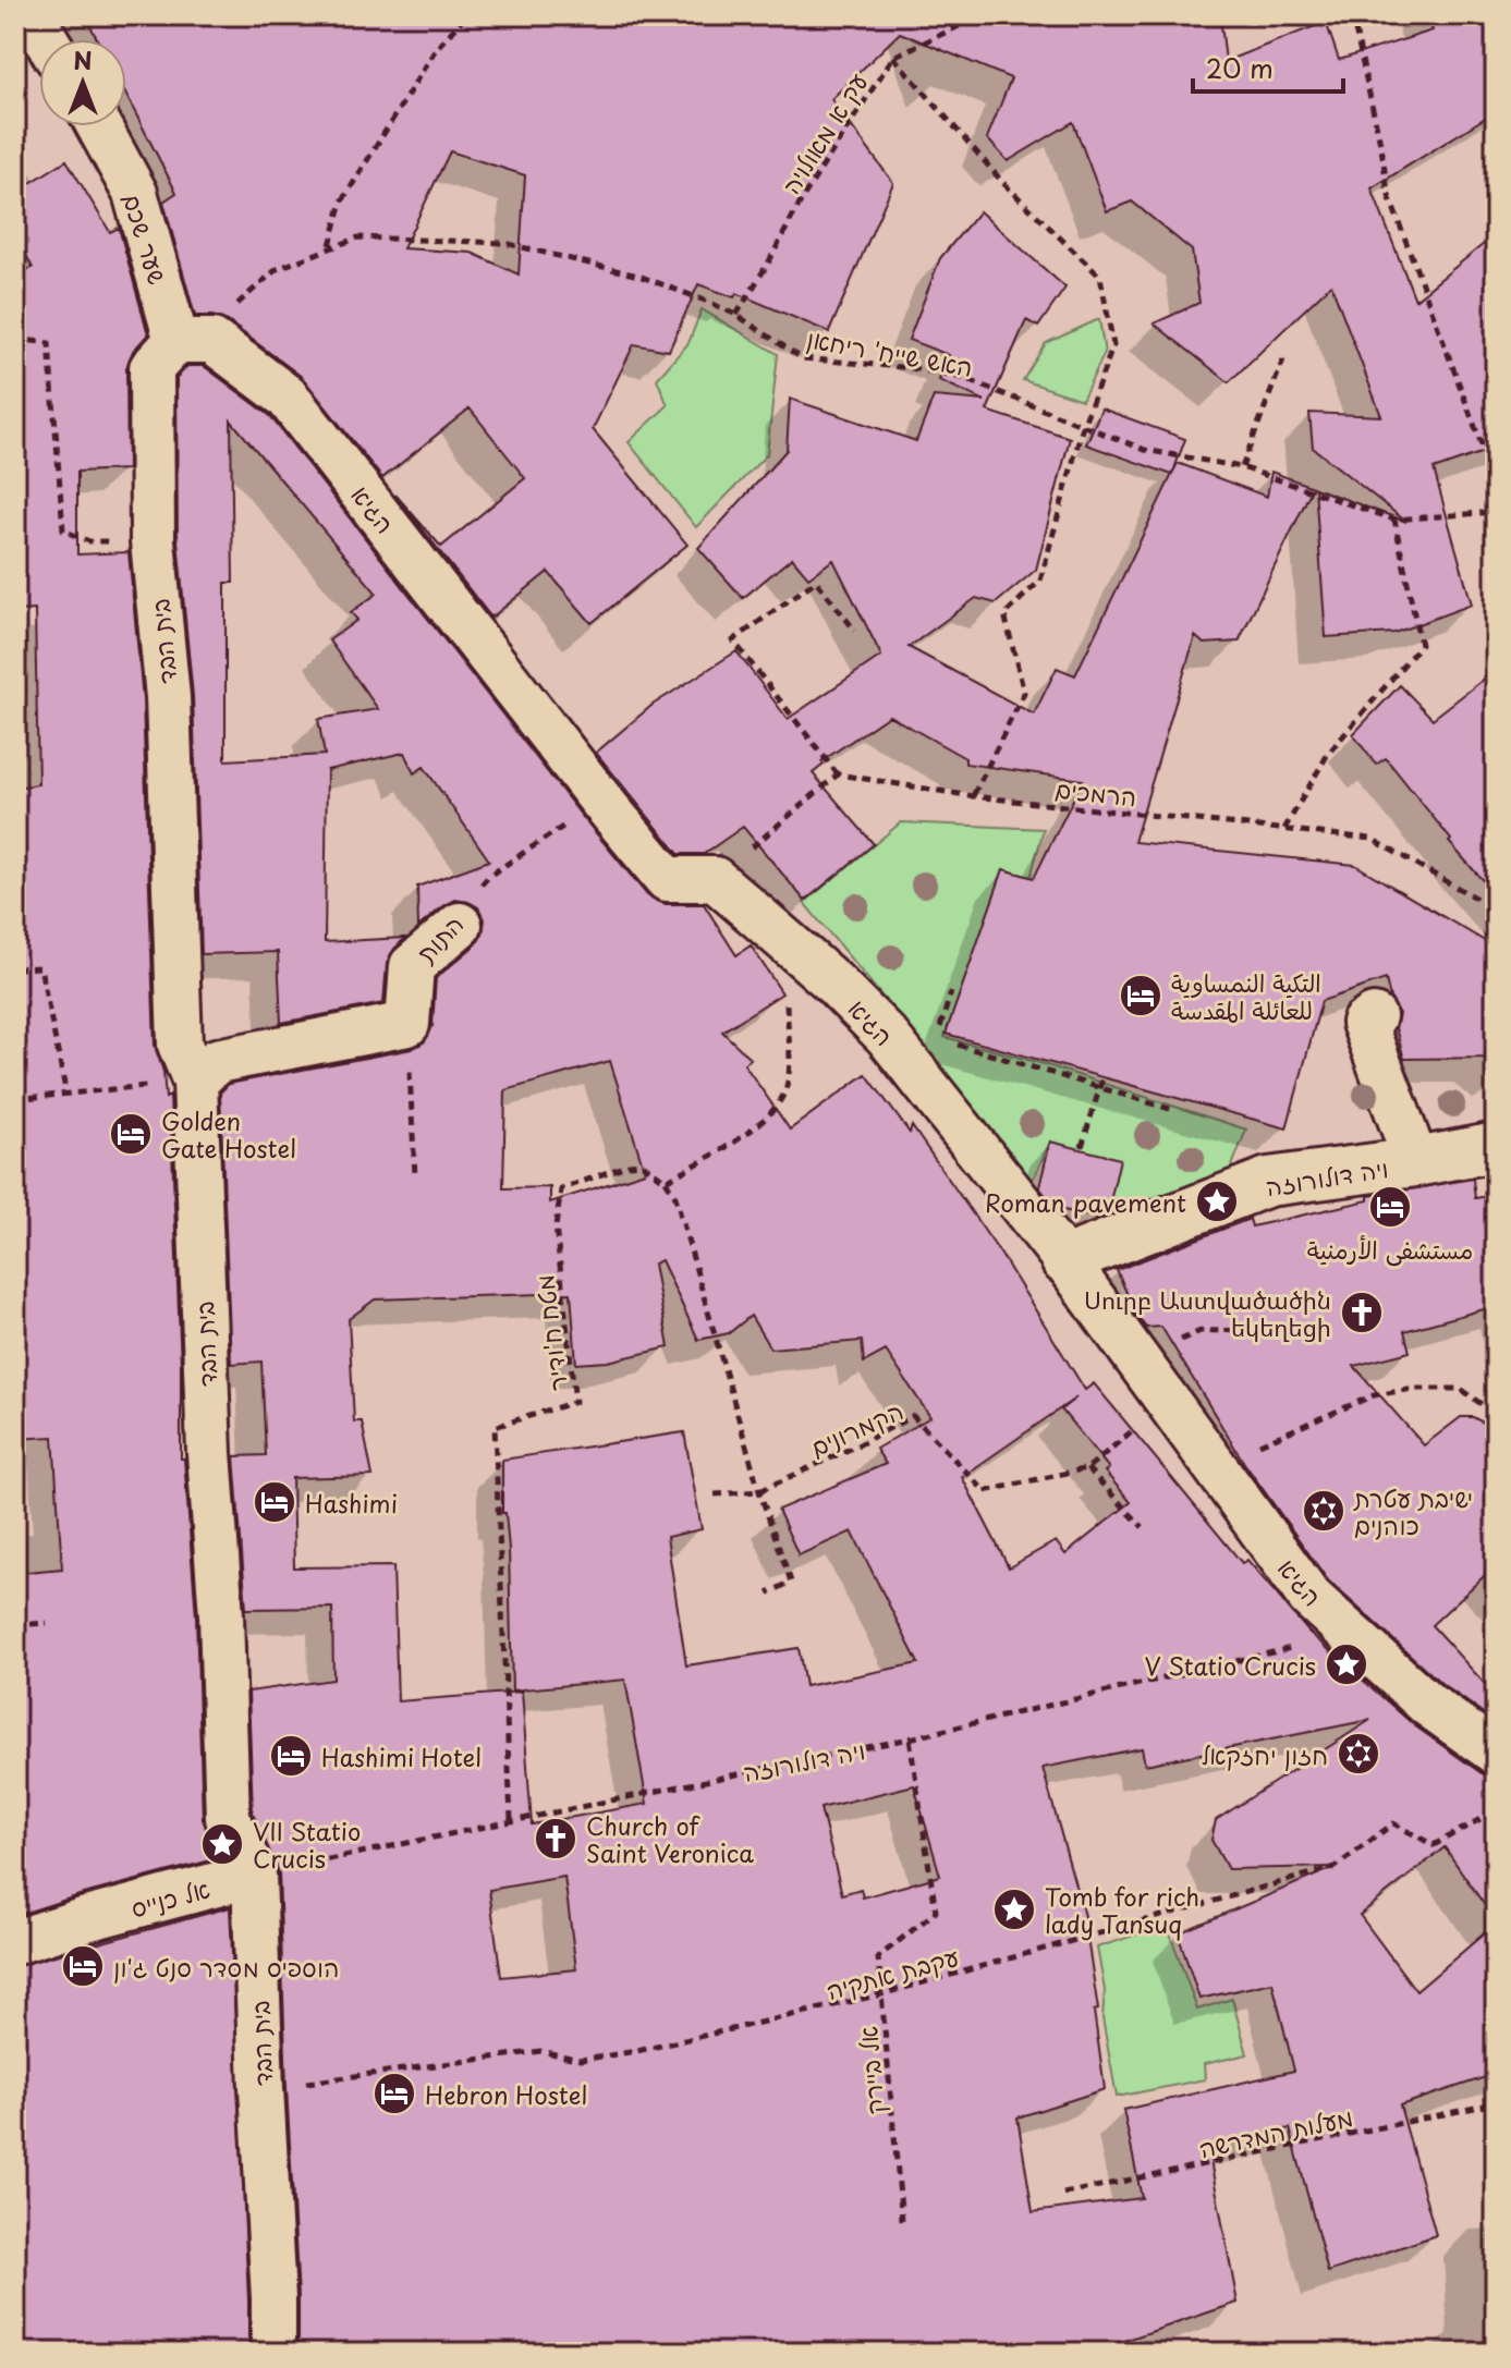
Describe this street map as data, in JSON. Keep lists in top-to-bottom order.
{
  "streets": {
    "street": [
      "שער שכם",
      "הגיא",
      "בית הבד",
      "התות",
      "ויה דולורוזה",
      "אל כנייס"
    ],
    "path": [
      "עק א מאולויה",
      "האש שייח' ריחאן",
      "הרמכים",
      "מטח ח'ודיר",
      "הקמרונים",
      "עקבת אתקיה",
      "אל ביירק",
      "מעלות המדרשה"
    ]
  },
  "crossings": [
    ["עק א מאולויה", "האש שייח' ריחאן"],
    ["שער שכם", "האש שייח' ריחאן"],
    ["שער שכם", "הגיא"],
    ["שער שכם", "בית הבד"],
    ["האש שייח' ריחאן", "הגיא"],
    ["האש שייח' ריחאן", "בית הבד"],
    ["הגיא", "בית הבד"],
    ["הגיא", "התות"],
    ["הגיא", "ויה דולורוזה"],
    ["בית הבד", "ויה דולורוזה"],
    ["בית הבד", "אל כנייס"],
    ["בית הבד", "עקבת אתקיה"],
    ["ויה דולורוזה", "מטח ח'ודיר"],
    ["ויה דולורוזה", "אל כנייס"],
    ["ויה דולורוזה", "אל ביירק"],
    ["עקבת אתקיה", "אל ביירק"]
  ],
  "places": {
    "hotel": [
      "التكية النمساوية للعائلة المقدسة",
      "Golden Gate Hostel",
      "مستشفى الأرمنية",
      "Hashimi",
      "Hashimi Hotel",
      "הוספיס מסדר סנט ג'ון",
      "Hebron Hostel"
    ],
    "place": [
      "Roman pavement",
      "V Statio Crucis",
      "VII Statio Crucis",
      "Tomb for rich lady Tansuq"
    ],
    "church": ["Սուրբ Աստվածածին եկեղեցի", "Church of Saint Veronica"],
    "synagogue": ["ישיבת עטרת כוהנים", "חזון יחזקאל"]
  },
  "scale_bar": "20 m",
  "north": "top"
}
